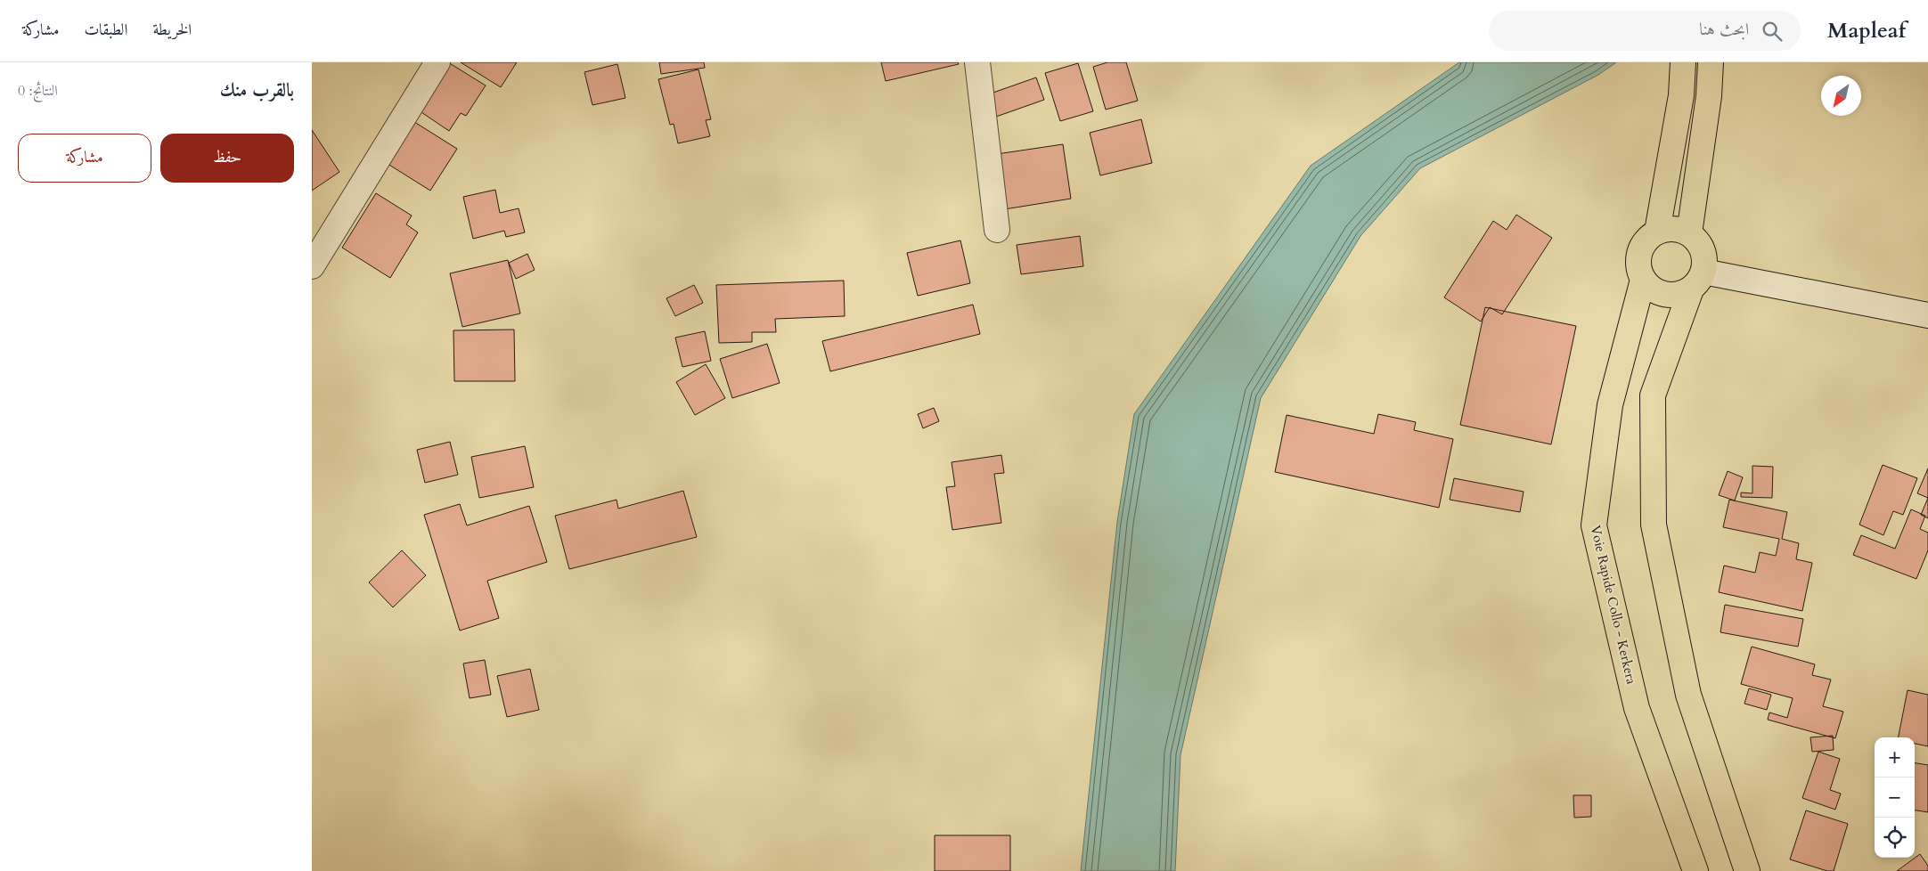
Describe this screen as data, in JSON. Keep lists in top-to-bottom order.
{
  "streets": {
    "highway": ["Voie Rapide Collo - Kerkera"]
  },
  "north": "bottom left",
  "page": {
    "header": "Mapleaf",
    "search": "ابحث هنا",
    "nav": ["الخريطة", "الطبقات", "مشاركة"],
    "heading": ["بالقرب منك", "النتائج: 0"],
    "buttons": ["حفظ", "مشاركة"],
    "map_buttons": ["+", "−"]
  }
}
